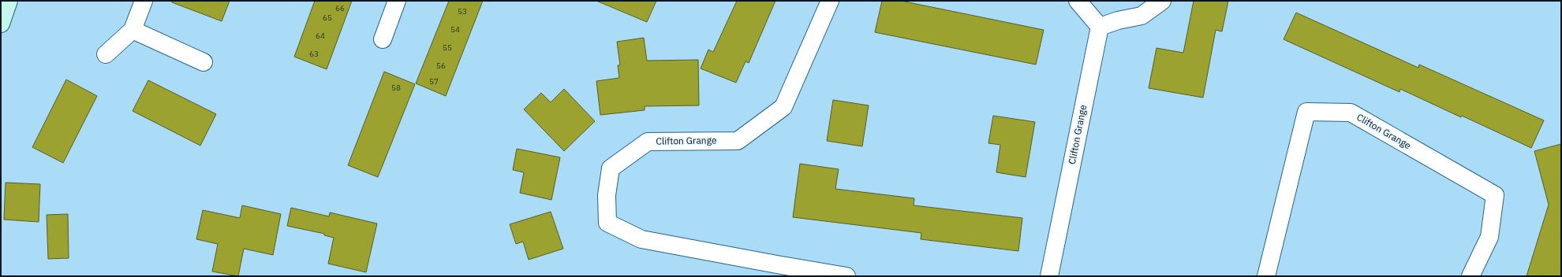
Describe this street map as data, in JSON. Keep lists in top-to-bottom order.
{
  "streets": {
    "street": ["Clifton Grange"]
  },
  "house_numbers": [
    "66",
    "53",
    "65",
    "54",
    "64",
    "55",
    "63",
    "56",
    "57",
    "58"
  ]
}
